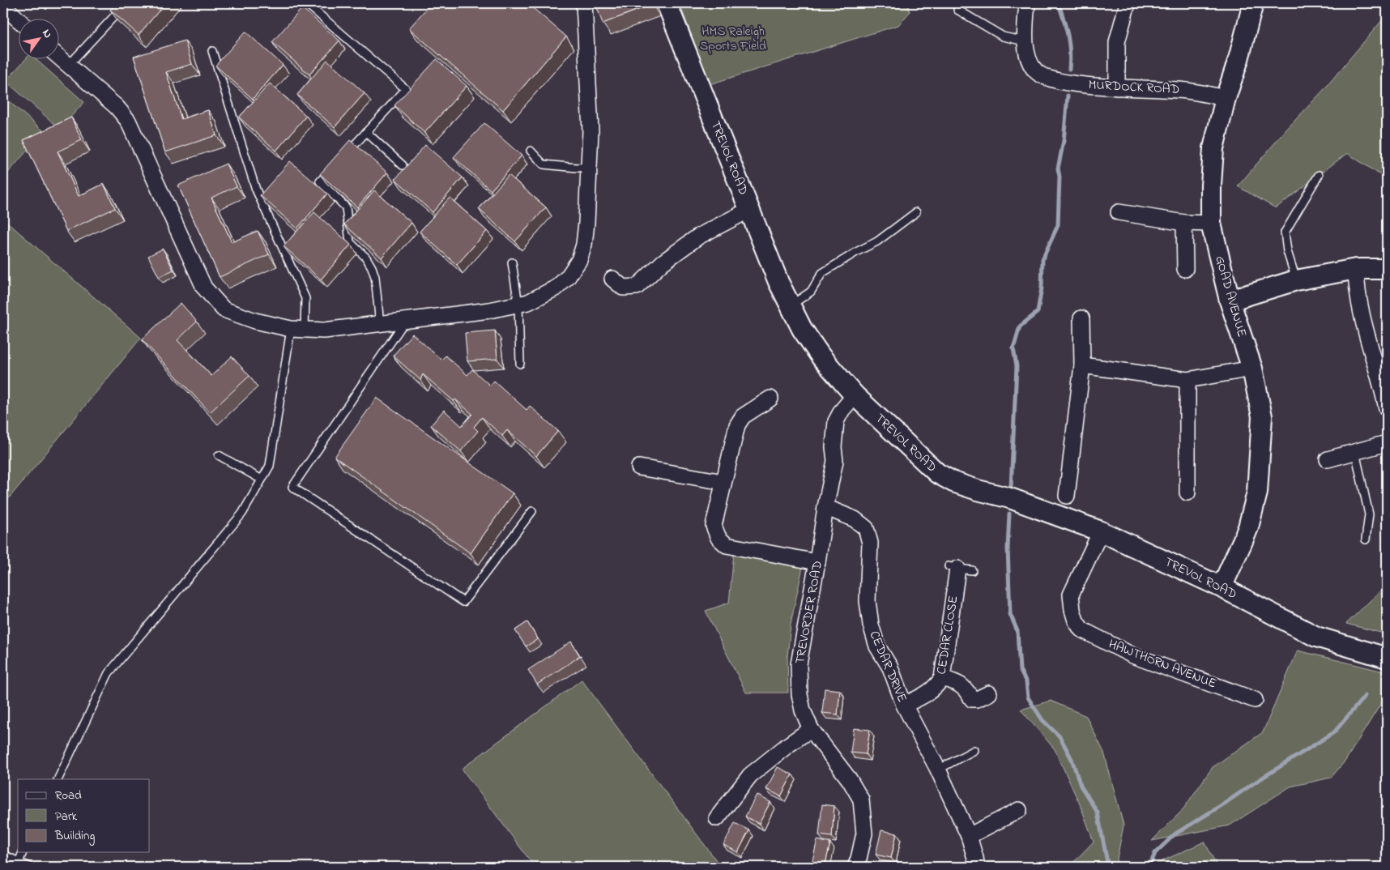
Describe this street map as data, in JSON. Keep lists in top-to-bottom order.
{
  "streets": {
    "street": [
      "MURDOCK ROAD",
      "TREVOL ROAD",
      "GOAD AVENUE",
      "TREVORDER ROAD",
      "CEDAR CLOSE",
      "HAWTHORN AVENUE",
      "CEDAR DRIVE"
    ]
  },
  "crossings": [
    ["MURDOCK ROAD", "GOAD AVENUE"],
    ["TREVOL ROAD", "GOAD AVENUE"],
    ["TREVOL ROAD", "TREVORDER ROAD"],
    ["TREVOL ROAD", "HAWTHORN AVENUE"],
    ["TREVORDER ROAD", "CEDAR DRIVE"],
    ["CEDAR CLOSE", "CEDAR DRIVE"]
  ],
  "parks": ["HMS Raleigh Sports Field"],
  "legend": ["Road", "Park", "Building"],
  "north": "top right"
}
